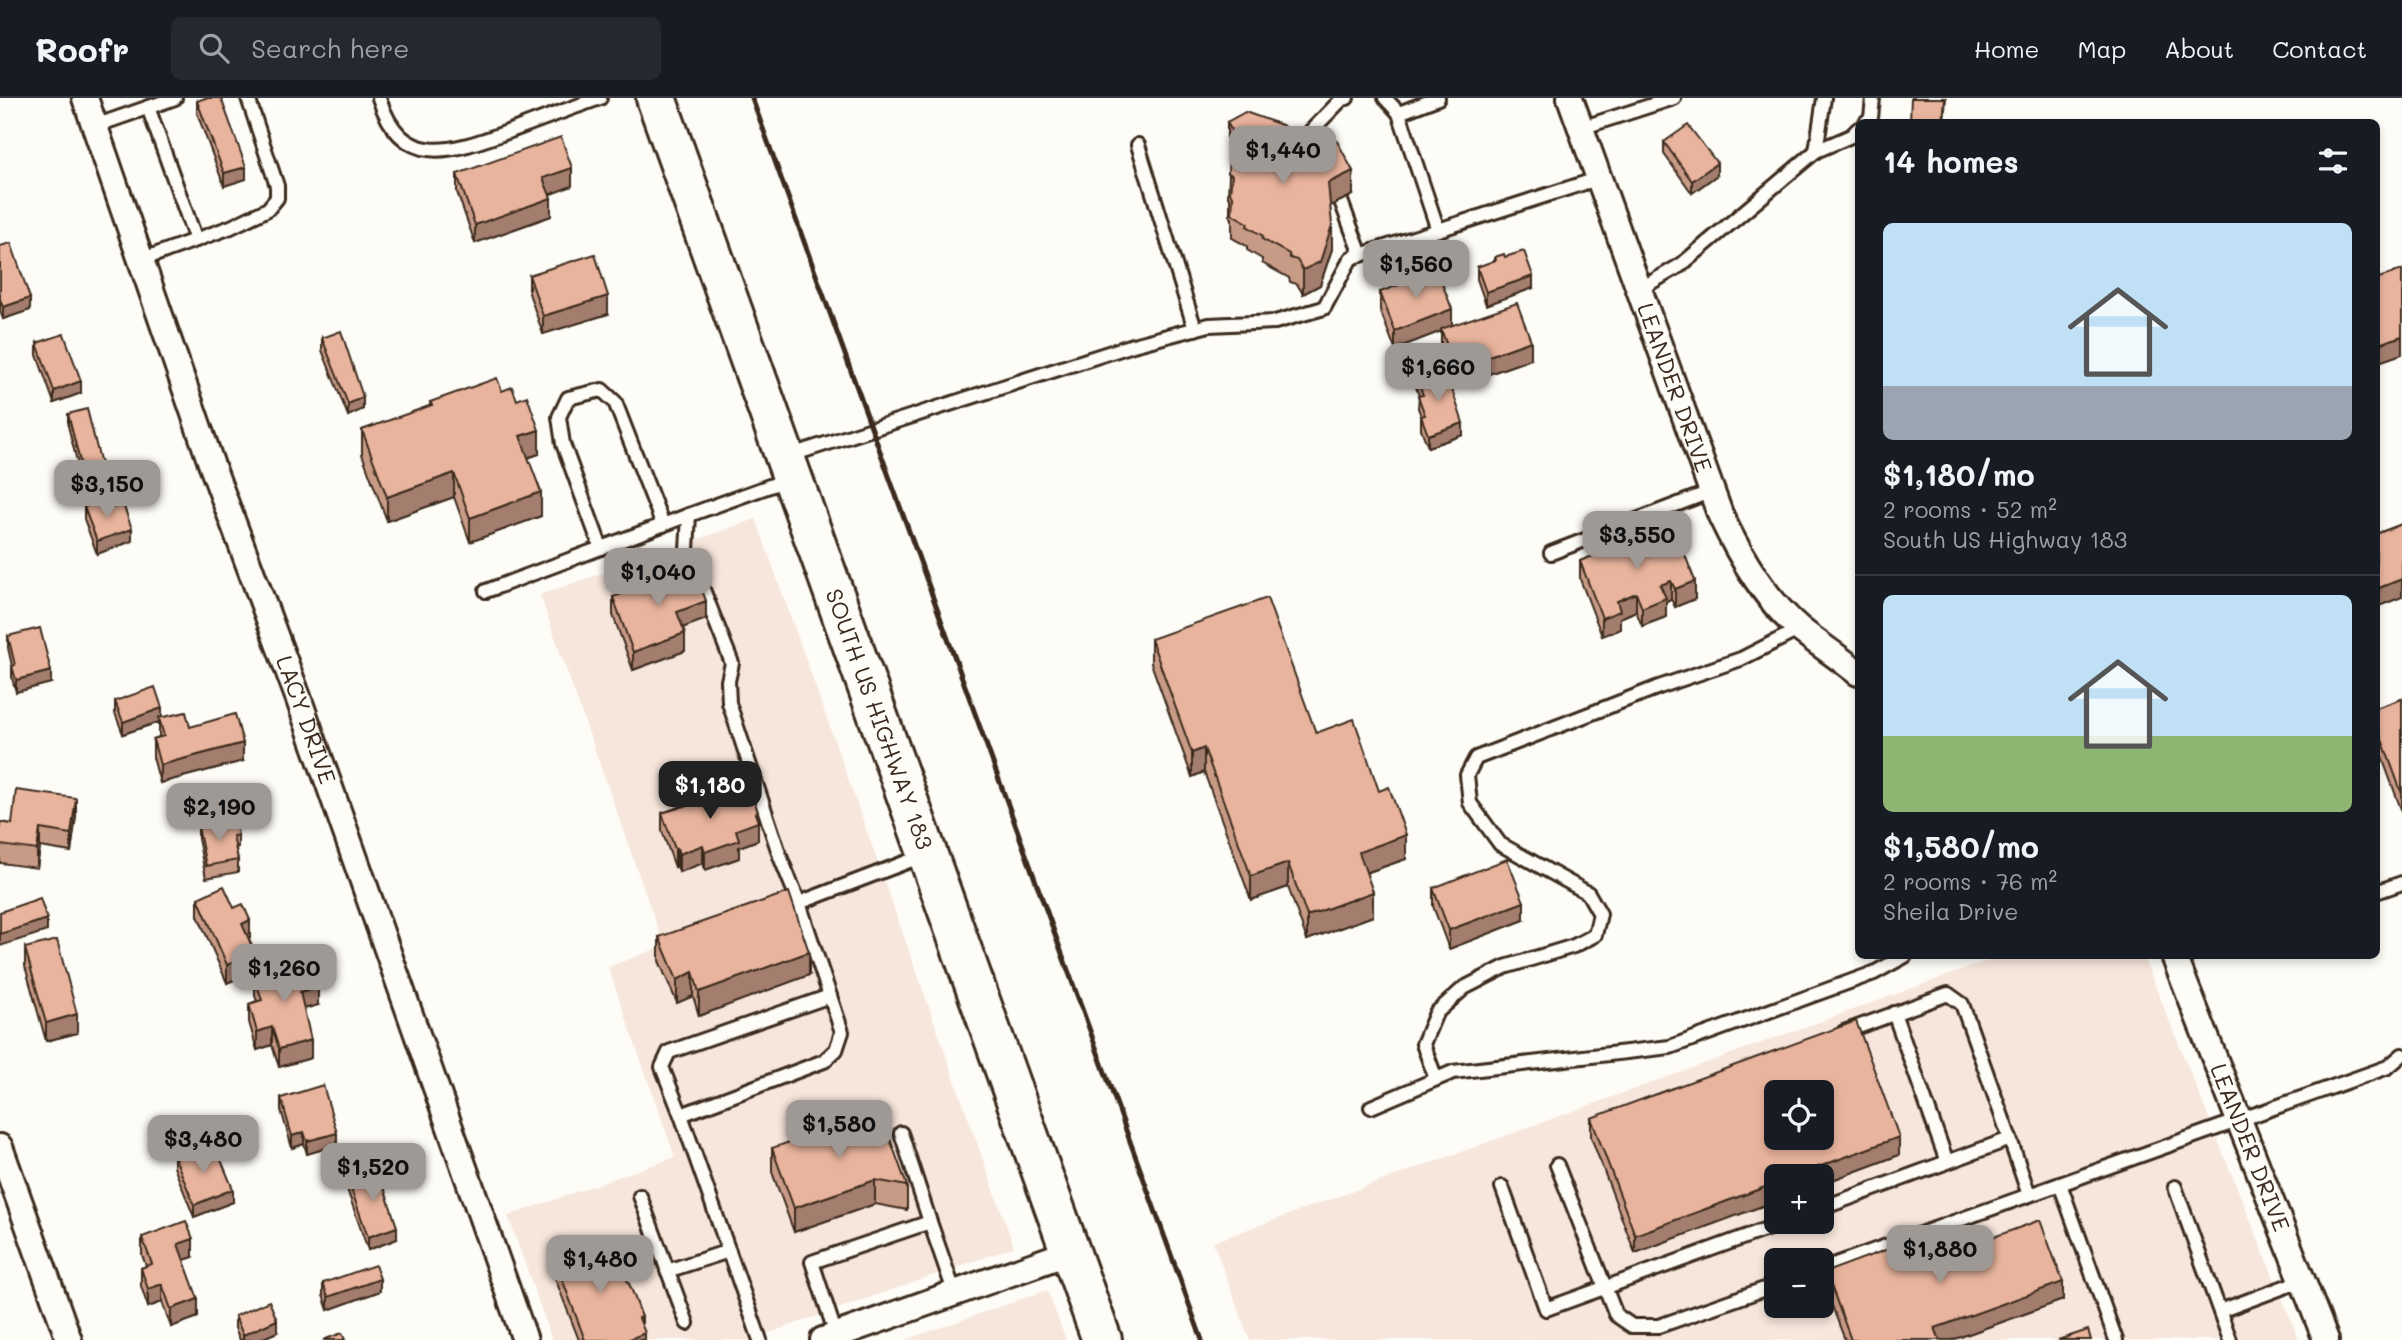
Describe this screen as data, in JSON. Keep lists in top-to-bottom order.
{
  "streets": {
    "main road": ["SOUTH US HIGHWAY 183"],
    "street": ["LEANDER DRIVE", "LACY DRIVE"]
  },
  "page": {
    "header": "Roofr",
    "search": "Search here",
    "nav": [
      "Home",
      "Map",
      "About",
      "Contact"
    ],
    "heading": "14 homes",
    "price": [
      "$1,440",
      "$1,560",
      "$1,660",
      "$3,150",
      "$3,550",
      "$1,040",
      "$1,180",
      "$2,190",
      "$1,260",
      "$1,580",
      "$3,480",
      "$1,520",
      "$1,880",
      "$1,480"
    ],
    "list": [
      {
        "name": "$1,180/mo",
        "note": "2 rooms · 52 m² · South US Highway 183"
      },
      {
        "name": "$1,580/mo",
        "note": "2 rooms · 76 m² · Sheila Drive"
      }
    ],
    "map_buttons": ["+", "−"]
  }
}
